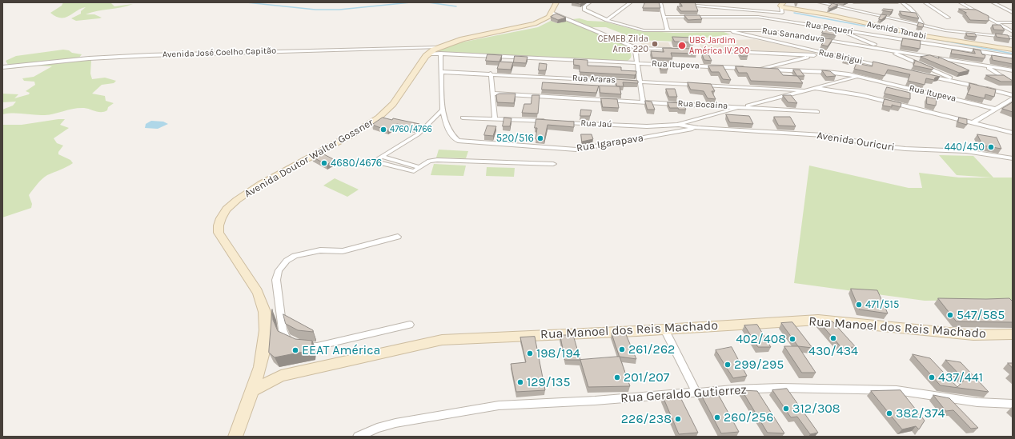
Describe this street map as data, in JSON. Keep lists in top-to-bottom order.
{
  "streets": {
    "main road": ["Avenida Tanabi", "Avenida Doutor Walter Gossner", "Rua Manoel dos Reis Machado"],
    "street": [
      "Rua Pequeri",
      "Rua Sananduva",
      "Avenida José Coelho Capitão",
      "Rua Birigui",
      "Rua Itupeva",
      "Rua Araras",
      "Rua Bocaina",
      "Rua Jaú",
      "Avenida Ouricuri",
      "Rua Igarapava",
      "Rua Geraldo Gutierrez"
    ]
  },
  "crossings": [
    ["Rua Sananduva", "Rua Birigui"],
    ["Avenida José Coelho Capitão", "Rua Itupeva"],
    ["Avenida José Coelho Capitão", "Avenida Doutor Walter Gossner"],
    ["Rua Itupeva", "Avenida Doutor Walter Gossner"],
    ["Rua Jaú", "Avenida Ouricuri"],
    ["Rua Jaú", "Rua Igarapava"],
    ["Avenida Ouricuri", "Rua Igarapava"],
    ["Avenida Doutor Walter Gossner", "Rua Manoel dos Reis Machado"]
  ],
  "places": [
    "CEMEB Zilda Arns 220",
    "UBS Jardim América IV 200",
    "4760/4766",
    "520/516",
    "440/450",
    "4680/4676",
    "471/515",
    "547/585",
    "430/434",
    "402/408",
    "261/262",
    "EEAT América",
    "198/194",
    "299/295",
    "201/207",
    "437/441",
    "129/135",
    "312/308",
    "382/374",
    "260/256",
    "226/238"
  ]
}
